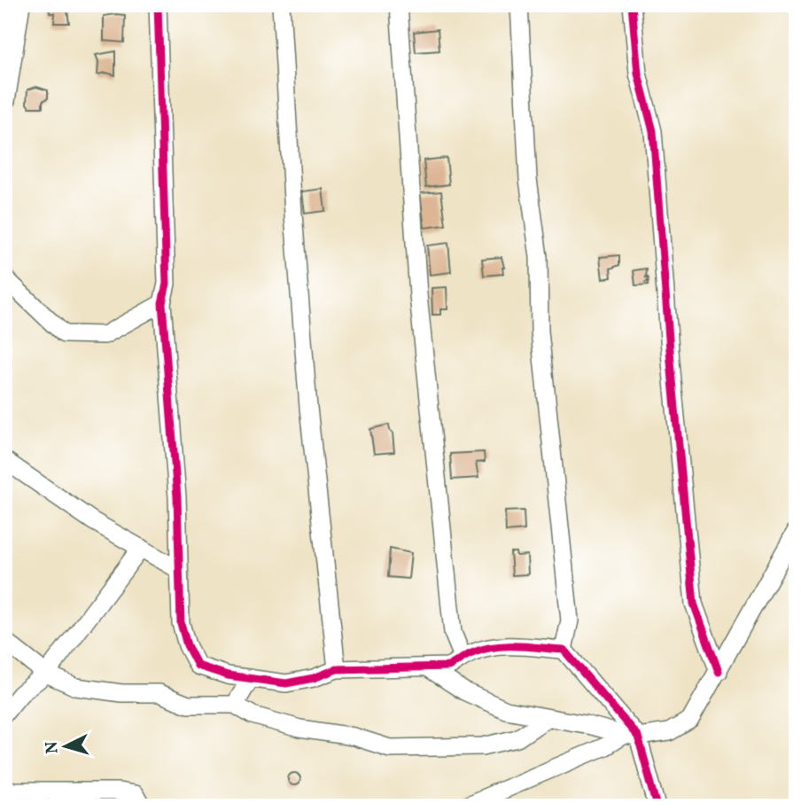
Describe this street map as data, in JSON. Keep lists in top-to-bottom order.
{
  "north": "left"
}
